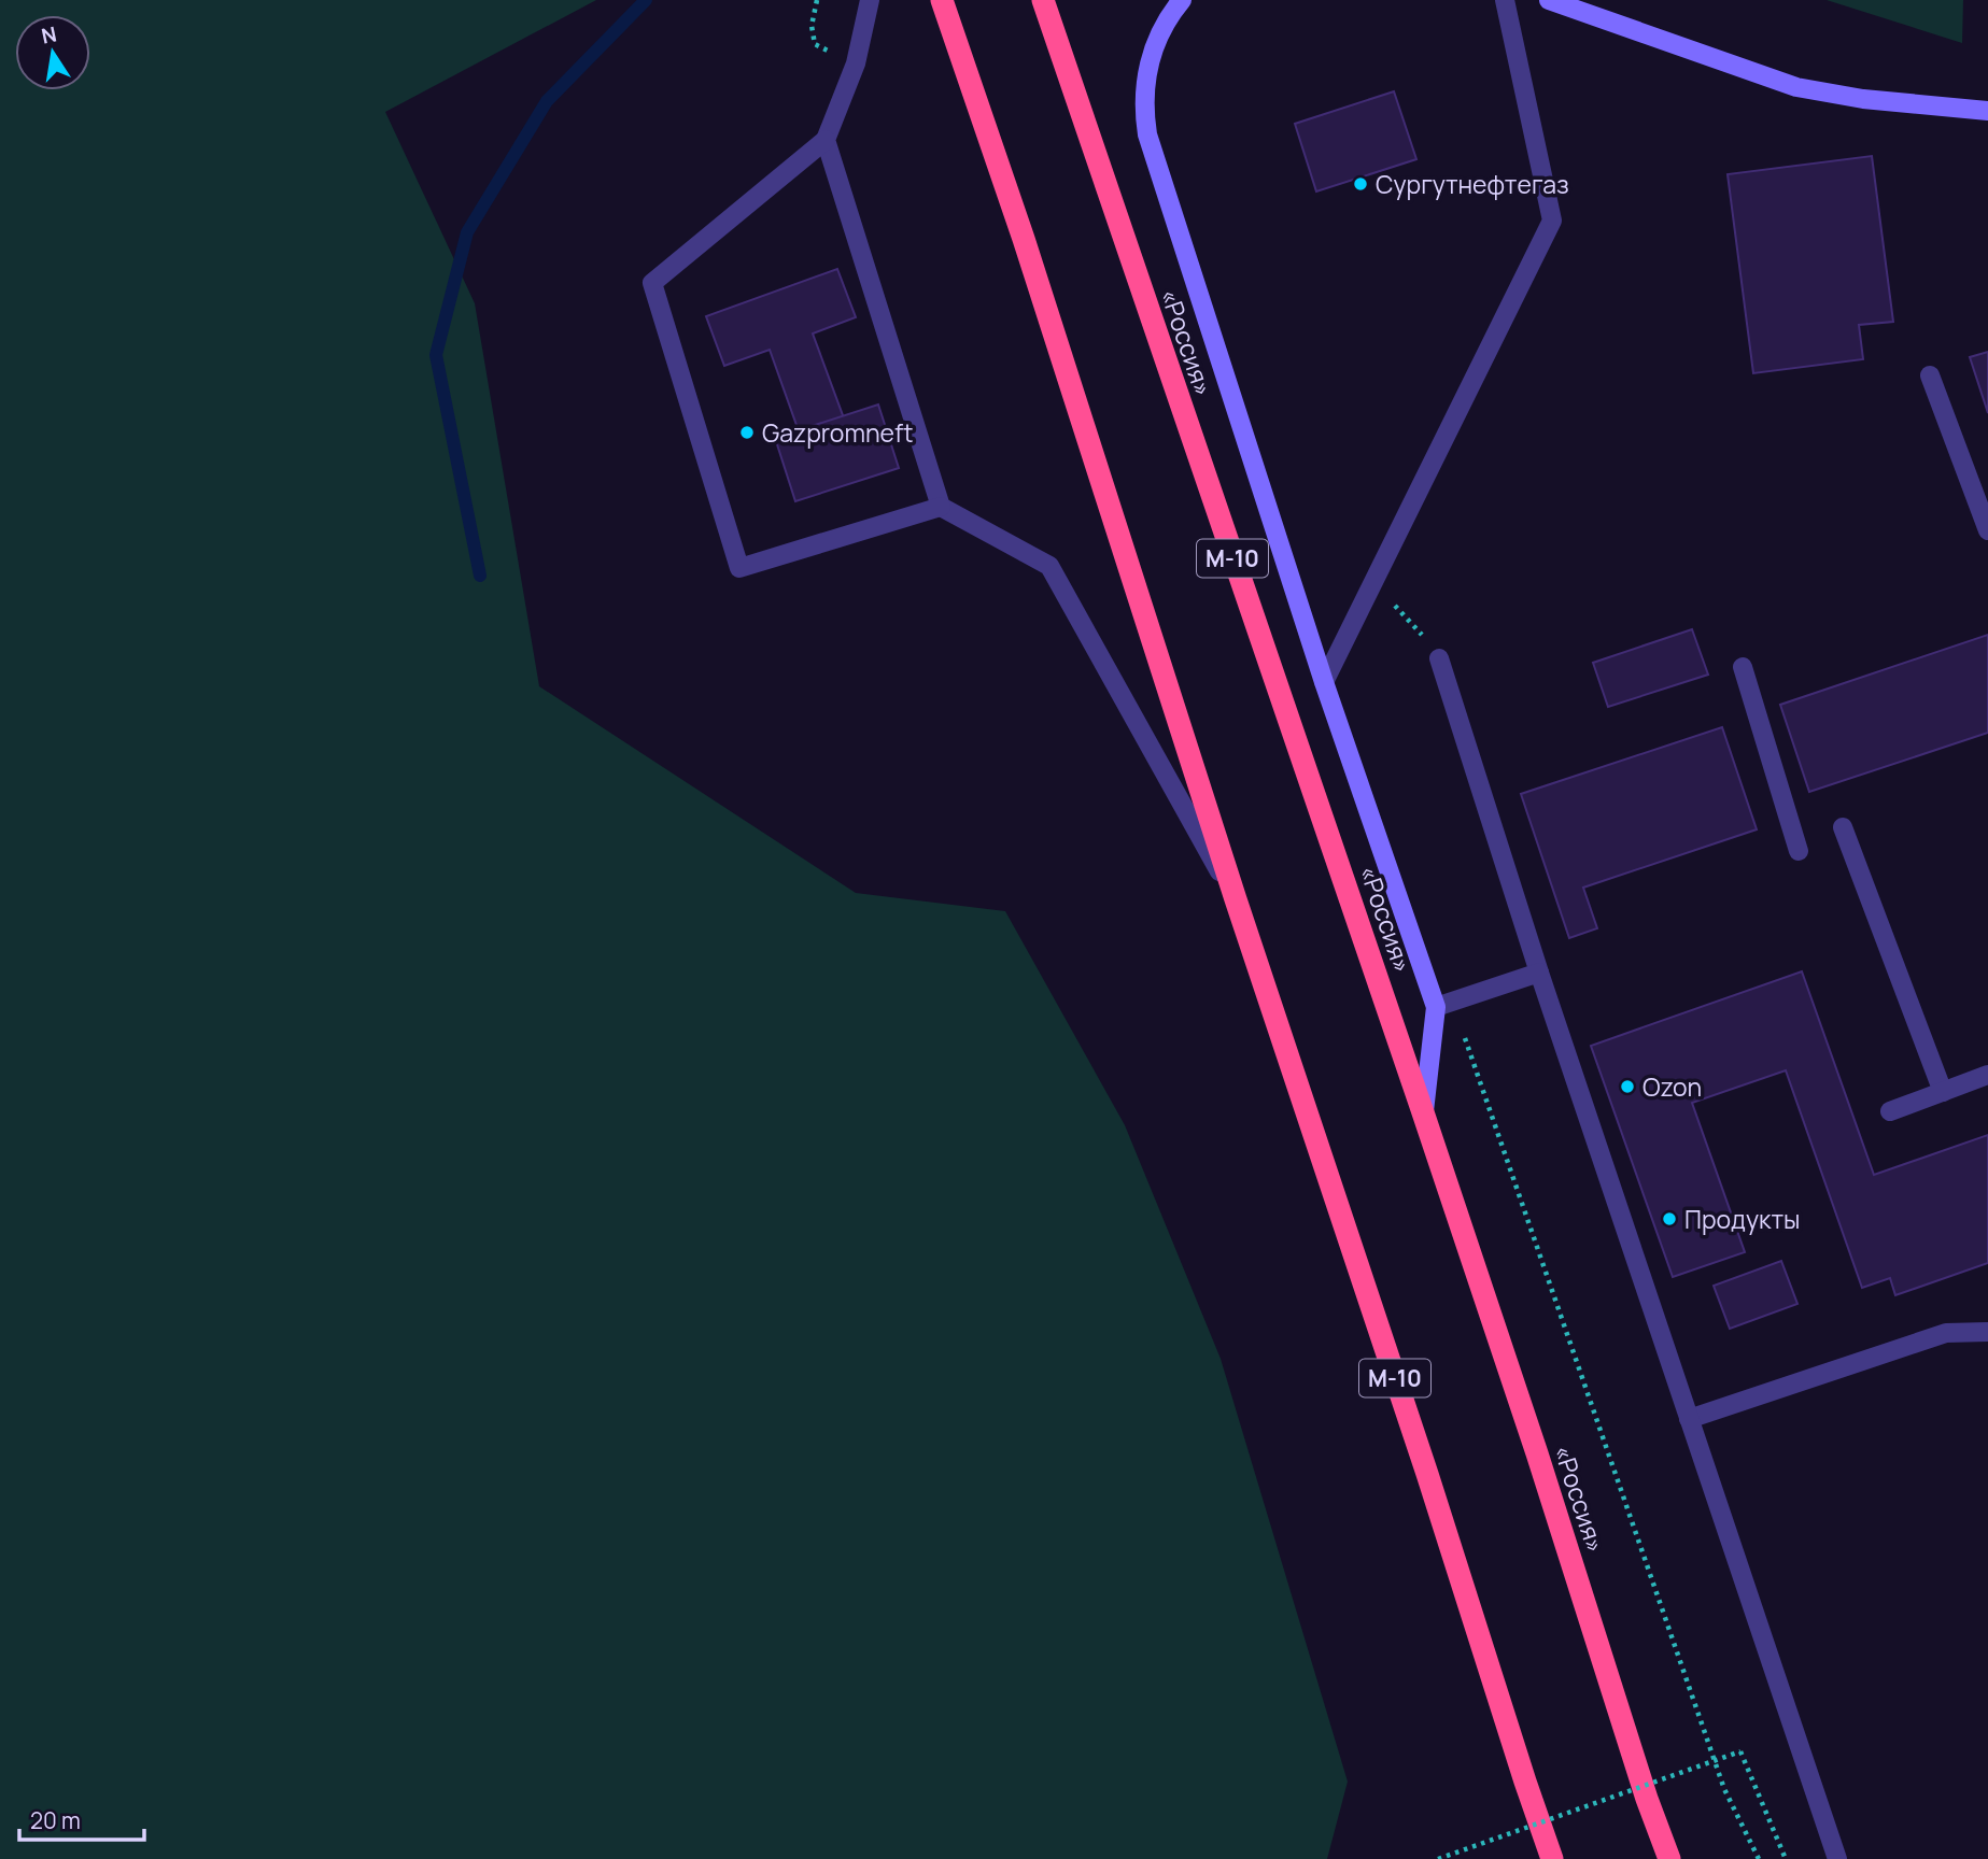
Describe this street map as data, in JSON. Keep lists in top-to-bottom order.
{
  "streets": {
    "highway": ["«Россия»", "М-10"]
  },
  "places": [
    "Сургутнефтегаз",
    "Gazpromneft",
    "Ozon",
    "Продукты"
  ],
  "scale_bar": "20 m",
  "north": "top"
}
